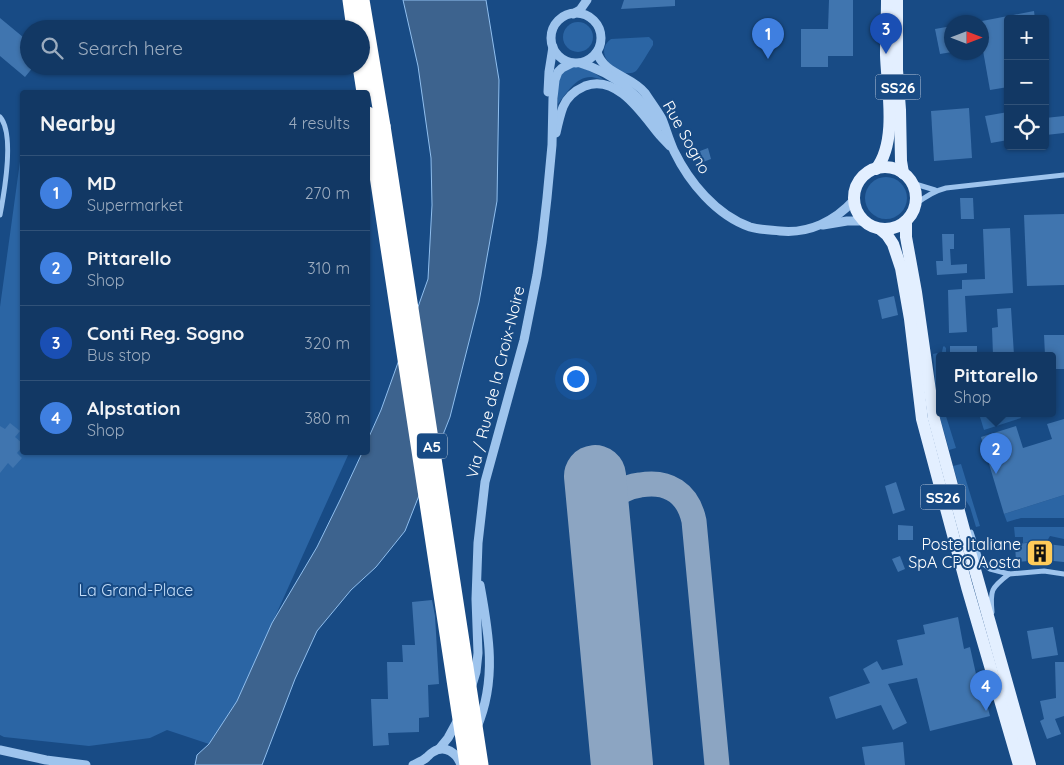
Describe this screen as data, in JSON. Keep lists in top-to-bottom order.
{
  "streets": {
    "highway": ["A5"],
    "main road": ["SS26"],
    "street": ["Rue Sogno", "Via / Rue de la Croix-Noire"]
  },
  "crossings": [
    ["SS26", "Rue Sogno"],
    ["Rue Sogno", "Via / Rue de la Croix-Noire"],
    ["Via / Rue de la Croix-Noire", "A5"]
  ],
  "parks": ["La Grand-Place"],
  "places": {
    "building": ["Poste Italiane SpA CPO Aosta"]
  },
  "north": "right",
  "page": {
    "pins": [
      "3",
      "1",
      "2",
      "4"
    ],
    "map_buttons": ["+", "−"],
    "search": "Search here",
    "heading": ["Nearby", "4 results"],
    "list": [
      {
        "mark": "1",
        "name": "MD",
        "note": "Supermarket",
        "value": "270 m"
      },
      {
        "mark": "2",
        "name": "Pittarello",
        "note": "Shop",
        "value": "310 m"
      },
      {
        "mark": "3",
        "name": "Conti Reg. Sogno",
        "note": "Bus stop",
        "value": "320 m"
      },
      {
        "mark": "4",
        "name": "Alpstation",
        "note": "Shop",
        "value": "380 m"
      }
    ],
    "popup": ["Pittarello", "Shop"]
  }
}
